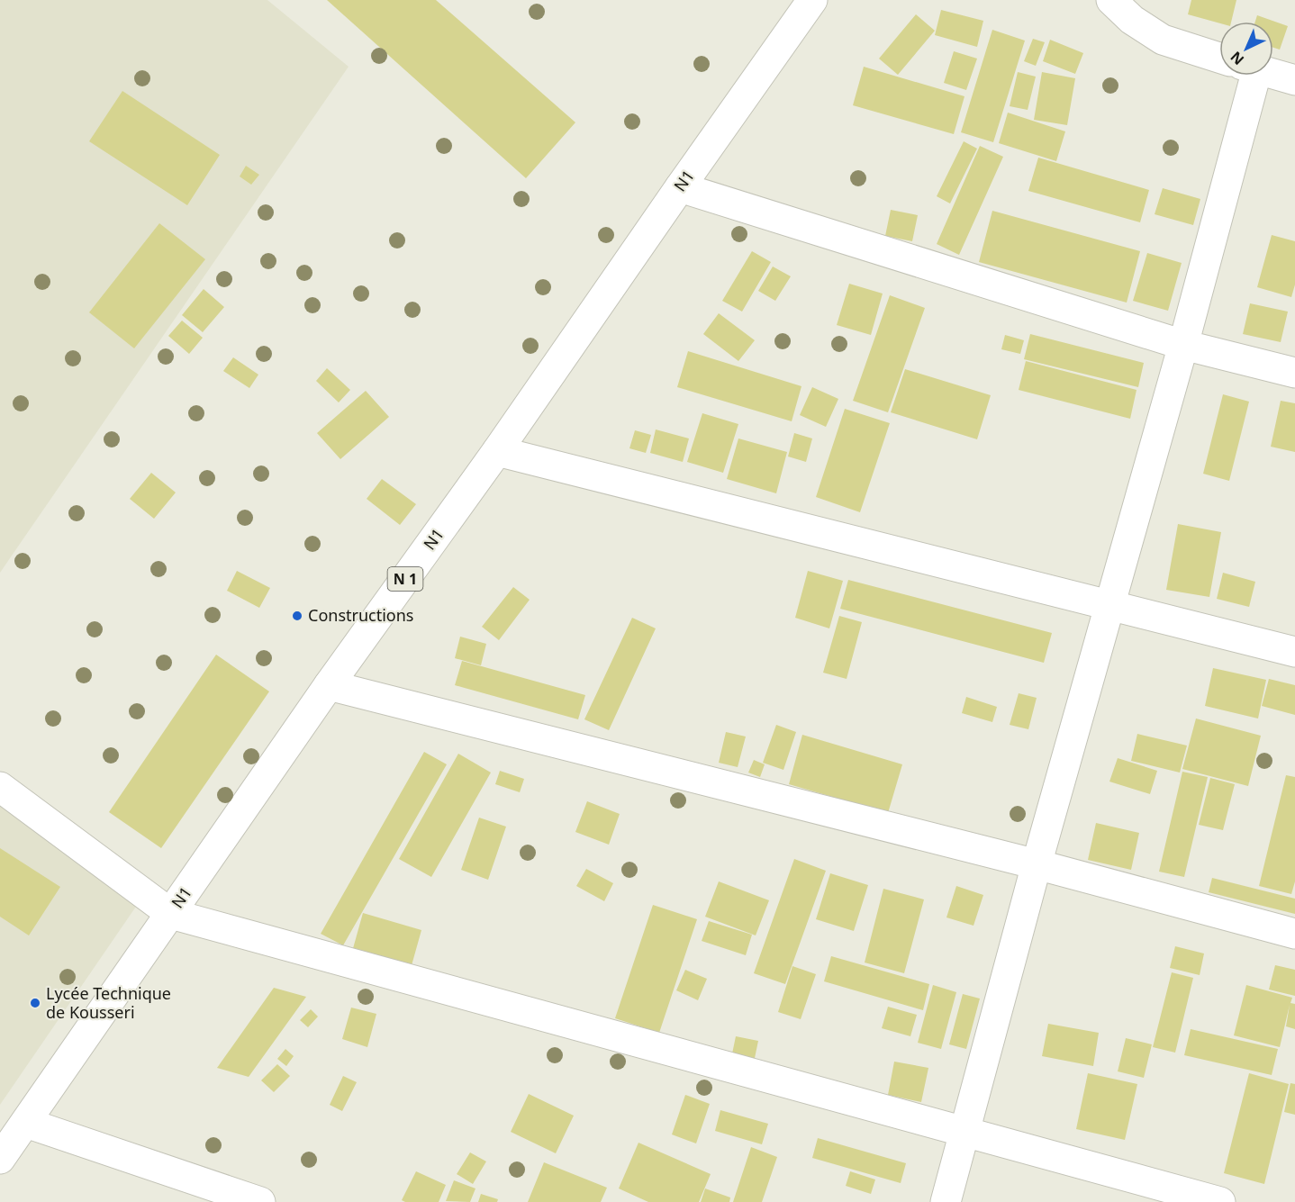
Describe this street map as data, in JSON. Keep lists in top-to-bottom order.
{
  "streets": {
    "main road": ["N1", "N 1"]
  },
  "places": ["Constructions", "Lycée Technique de Kousseri"],
  "north": "bottom left"
}
